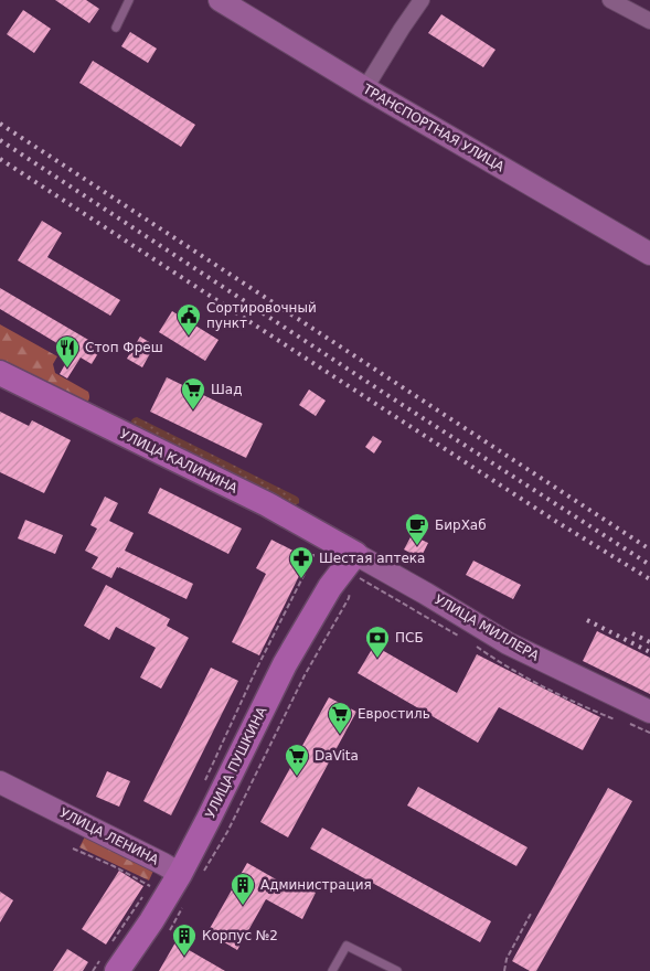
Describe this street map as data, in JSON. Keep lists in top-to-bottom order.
{
  "streets": {
    "main road": [
      "ТРАНСПОРТНАЯ УЛИЦА",
      "УЛИЦА КАЛИНИНА",
      "УЛИЦА МИЛЛЕРА",
      "УЛИЦА ПУШКИНА",
      "УЛИЦА ЛЕНИНА"
    ]
  },
  "crossings": [
    ["УЛИЦА КАЛИНИНА", "УЛИЦА МИЛЛЕРА"],
    ["УЛИЦА КАЛИНИНА", "УЛИЦА ПУШКИНА"],
    ["УЛИЦА МИЛЛЕРА", "УЛИЦА ПУШКИНА"],
    ["УЛИЦА ПУШКИНА", "УЛИЦА ЛЕНИНА"]
  ],
  "places": {
    "public building": ["Сортировочный пункт"],
    "restaurant": ["Стоп Фреш"],
    "supermarket": ["Шад", "Евростиль", "DaVita"],
    "cafe": ["БирХаб"],
    "pharmacy": ["Шестая аптека"],
    "bank": ["ПСБ"],
    "building": ["Администрация", "Корпус №2"]
  }
}
